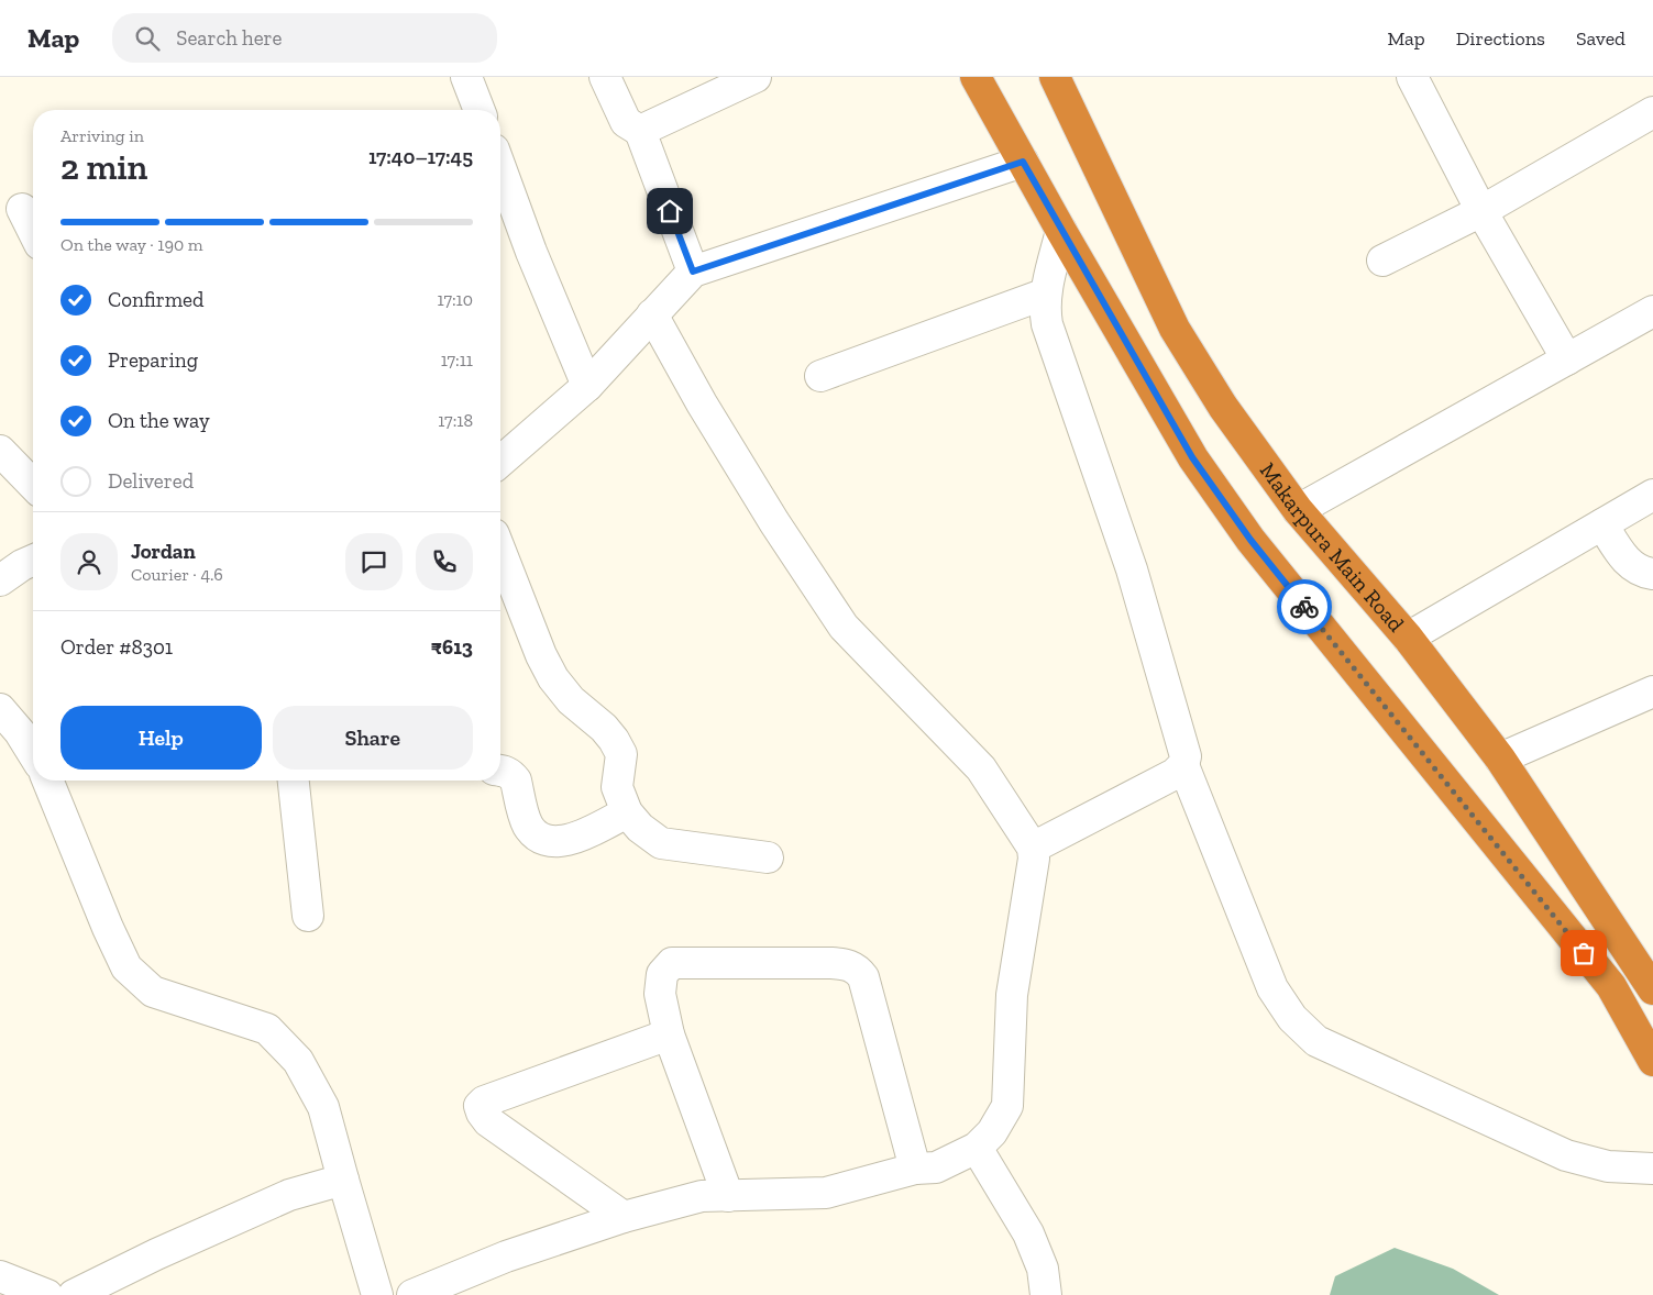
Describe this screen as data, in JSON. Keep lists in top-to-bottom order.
{
  "streets": {
    "highway": ["Makarpura Main Road"]
  },
  "page": {
    "header": "Map",
    "search": "Search here",
    "nav": ["Map", "Directions", "Saved"],
    "heading": ["2 min", "Arriving in", "17:40–17:45"],
    "panel": [
      "Jordan",
      "Courier · 4.6",
      "Order #8301",
      "₹613"
    ],
    "bar": "On the way · 190 m",
    "list": [
      ["Confirmed", "17:10"],
      ["Preparing", "17:11"],
      ["On the way", "17:18"],
      "Delivered"
    ],
    "buttons": ["Help", "Share"]
  }
}
